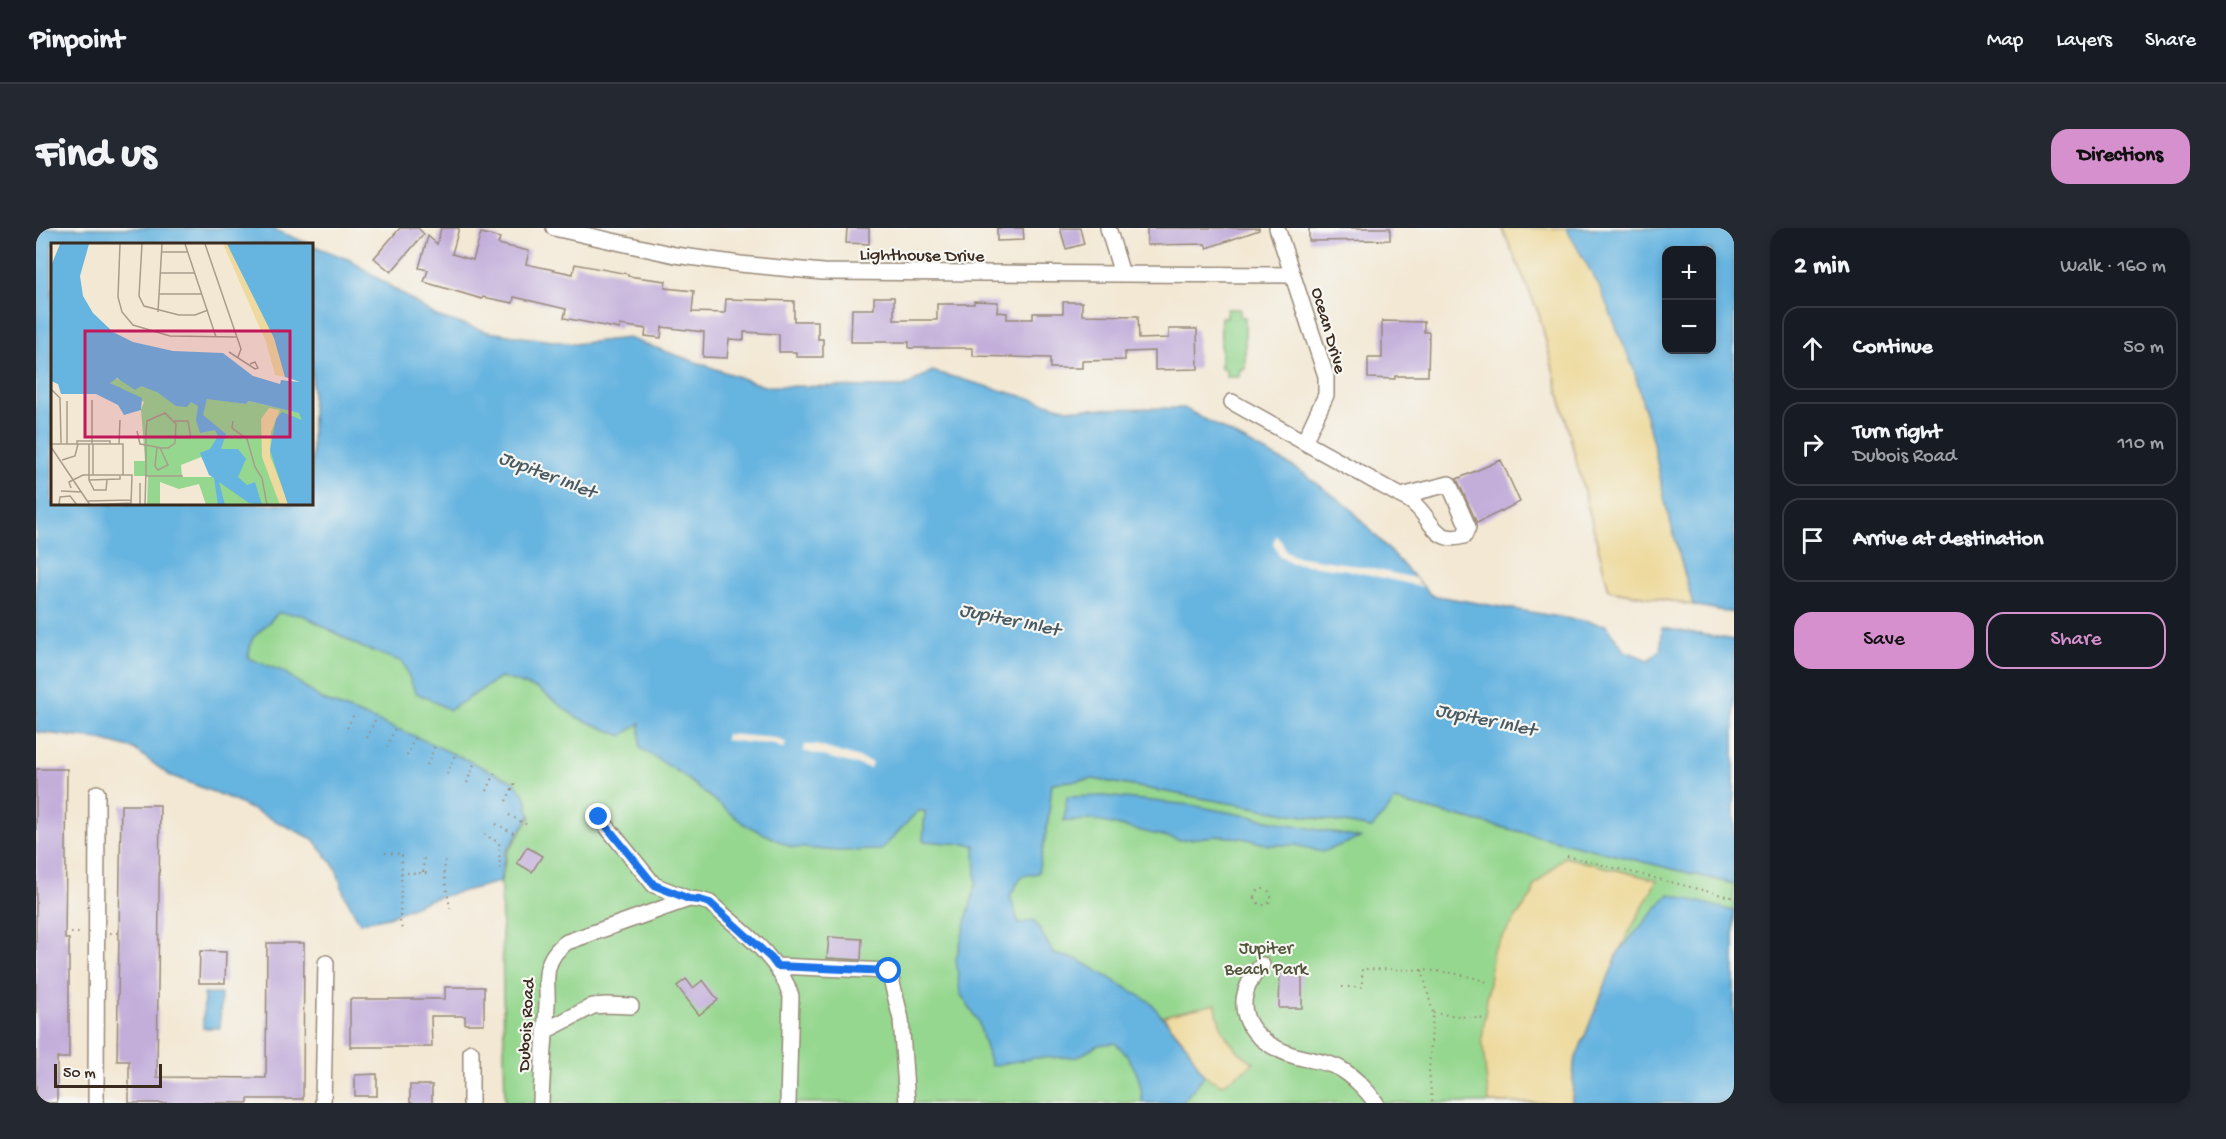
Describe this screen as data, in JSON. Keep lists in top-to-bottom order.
{
  "streets": {
    "street": ["Lighthouse Drive", "Ocean Drive", "Dubois Road"]
  },
  "crossings": [
    ["Lighthouse Drive", "Ocean Drive"]
  ],
  "water": ["Jupiter Inlet"],
  "parks": ["Jupiter Beach Park"],
  "scale_bar": "50 m",
  "page": {
    "header": "Pinpoint",
    "nav": ["Map", "Layers", "Share"],
    "buttons": [
      "Directions",
      ["Save", "Share"]
    ],
    "title": "Find us",
    "heading": ["2 min", "Walk · 160 m"],
    "map_buttons": ["+", "−"],
    "list": [
      ["Continue", "50 m"],
      ["Turn right", "Dubois Road", "110 m"],
      "Arrive at destination"
    ],
    "scale": "50 m"
  }
}
